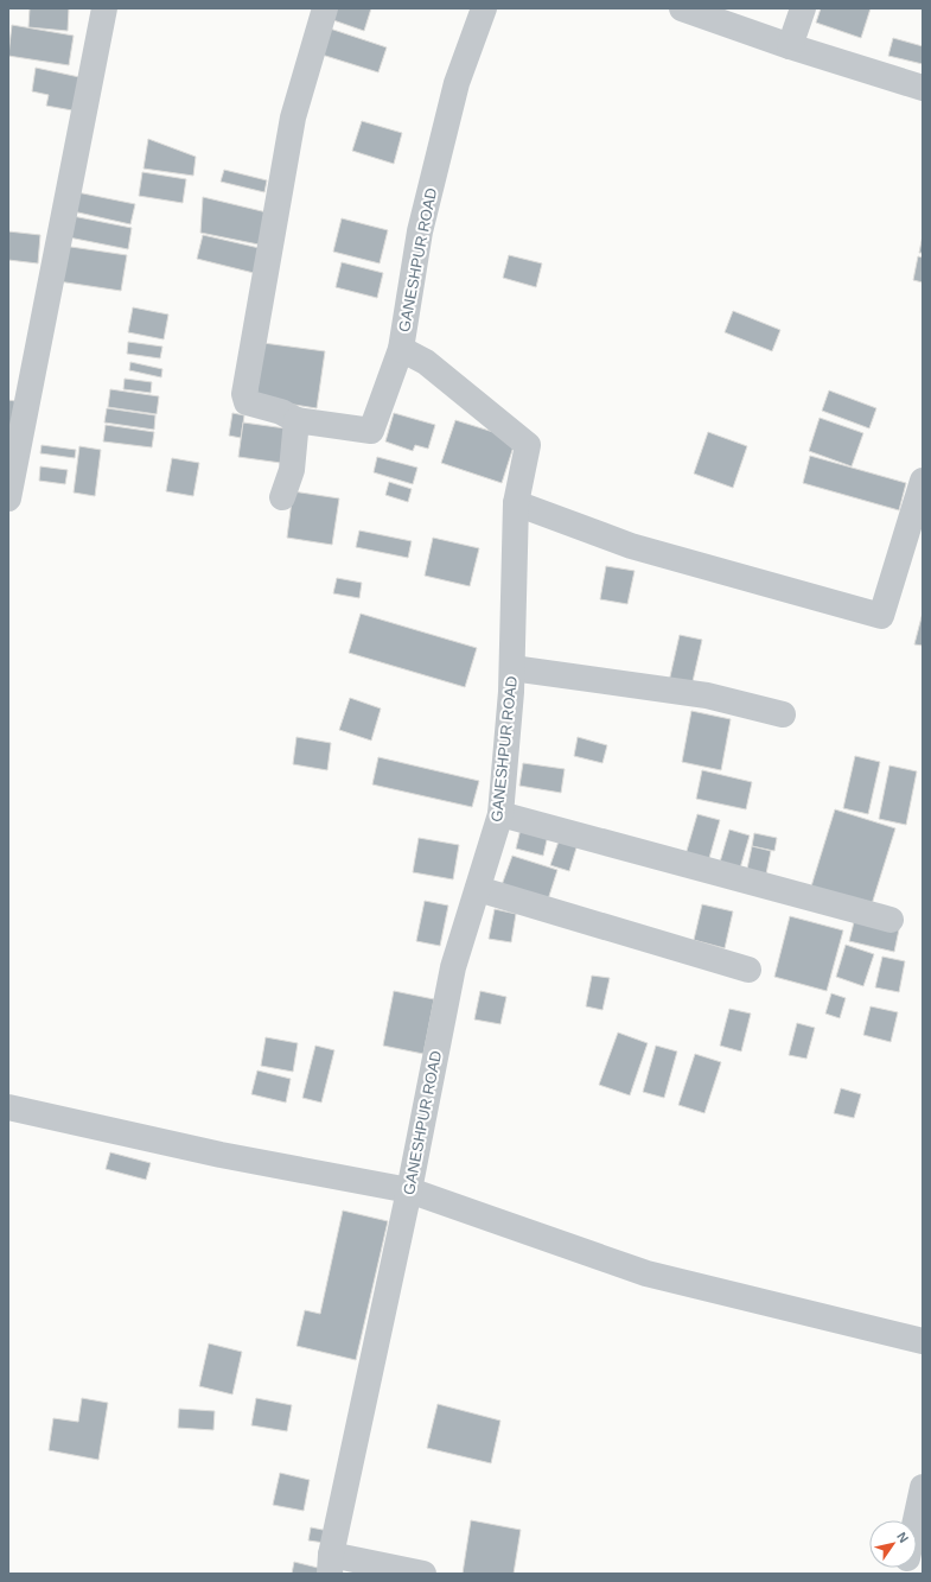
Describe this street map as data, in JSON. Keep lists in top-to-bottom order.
{
  "streets": {
    "street": ["GANESHPUR ROAD"]
  },
  "north": "top right"
}
